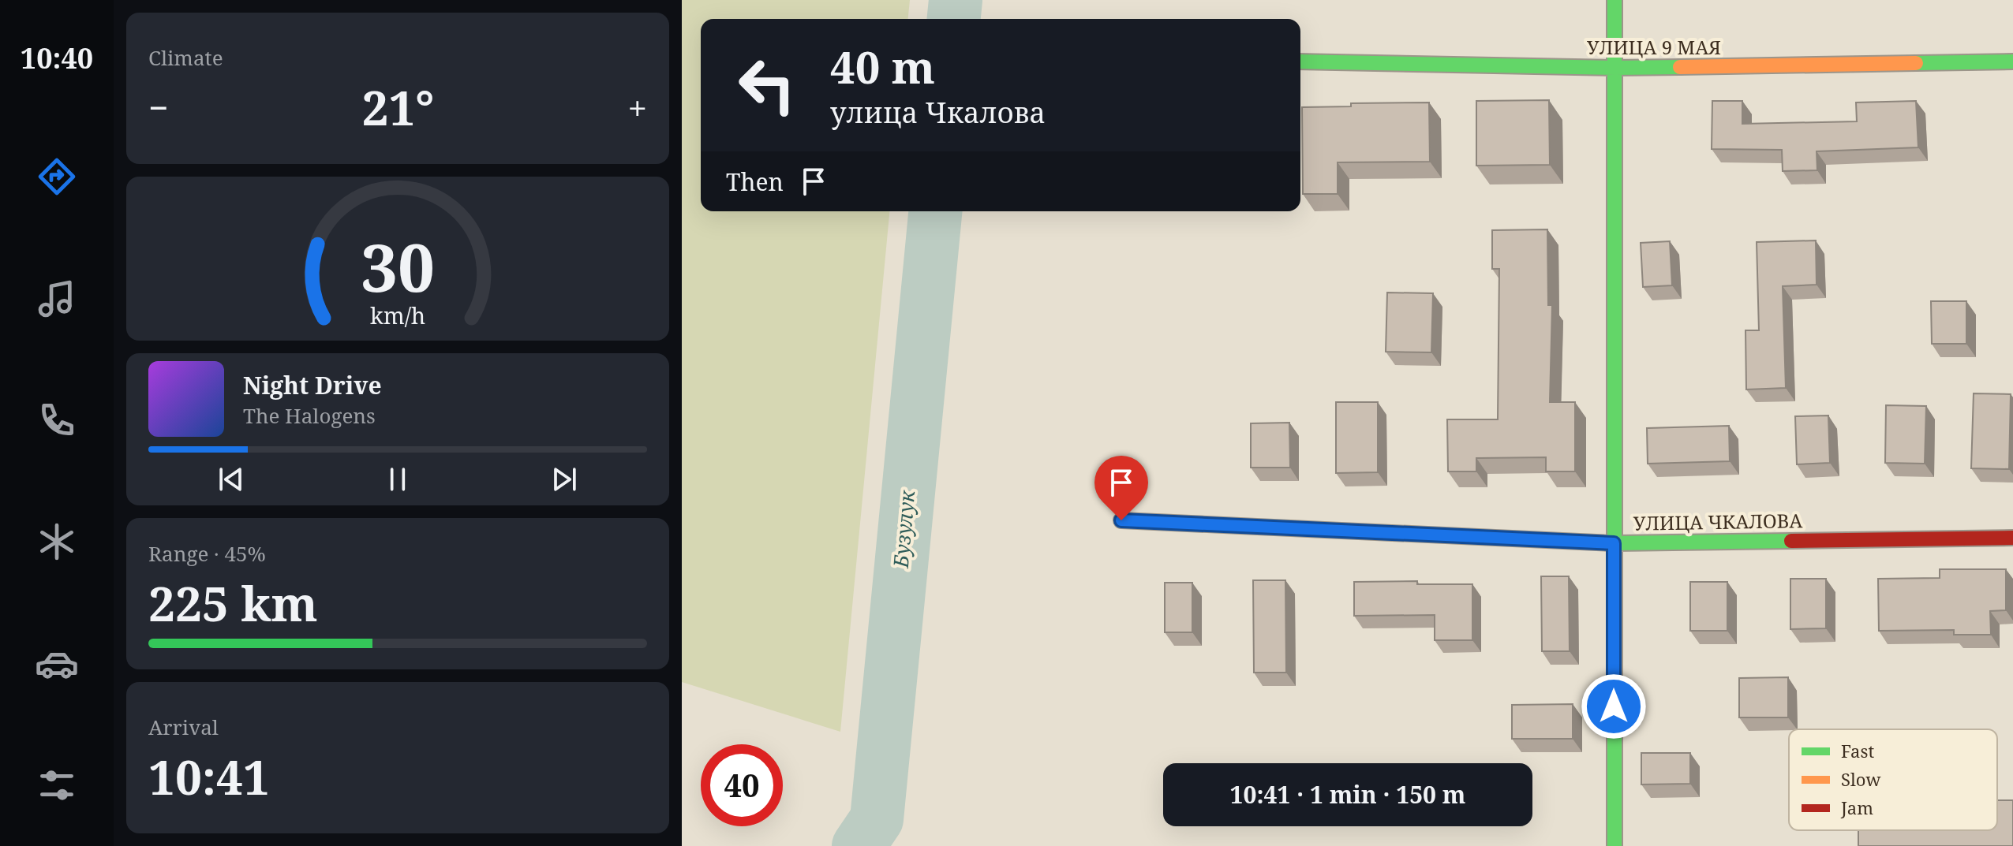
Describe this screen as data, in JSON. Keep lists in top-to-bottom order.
{
  "streets": {
    "street": ["УЛИЦА 9 МАЯ", "УЛИЦА ЧКАЛОВА"]
  },
  "water": ["Бузулук"],
  "legend": ["Fast", "Slow", "Jam"],
  "page": {
    "tabs": "10:40",
    "tile": [
      "Climate",
      ["Range · 45%", "225 km"],
      ["Arrival", "10:41"]
    ],
    "turn": ["40 m", "улица Чкалова"],
    "heat": ["−", "21°", "+"],
    "then": "Then",
    "song": ["Night Drive", "The Halogens"],
    "limit": "40",
    "trip": "10:41 · 1 min · 150 m",
    "gauge": ["30", "km/h"]
  }
}
